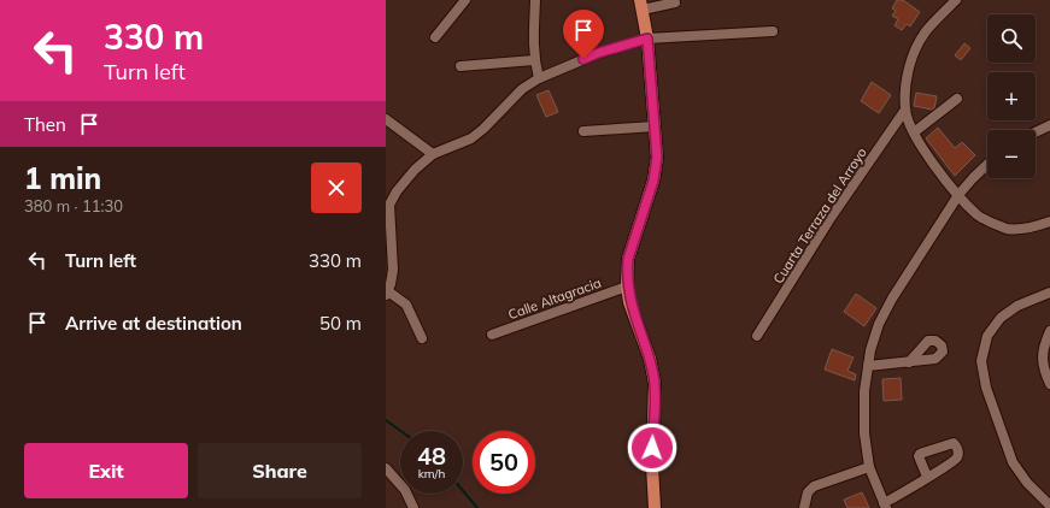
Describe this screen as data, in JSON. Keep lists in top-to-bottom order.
{
  "streets": {
    "street": ["Cuarta Terraza del Arroyo", "Calle Altagracia"]
  },
  "page": {
    "turn": ["330 m", "Turn left"],
    "map_buttons": ["+", "−"],
    "then": "Then",
    "heading": ["1 min", "380 m · 11:30"],
    "list": [
      {
        "name": "Turn left",
        "value": "330 m"
      },
      {
        "name": "Arrive at destination",
        "value": "50 m"
      }
    ],
    "speed": "48 km/h",
    "limit": "50",
    "buttons": ["Exit", "Share"]
  }
}
